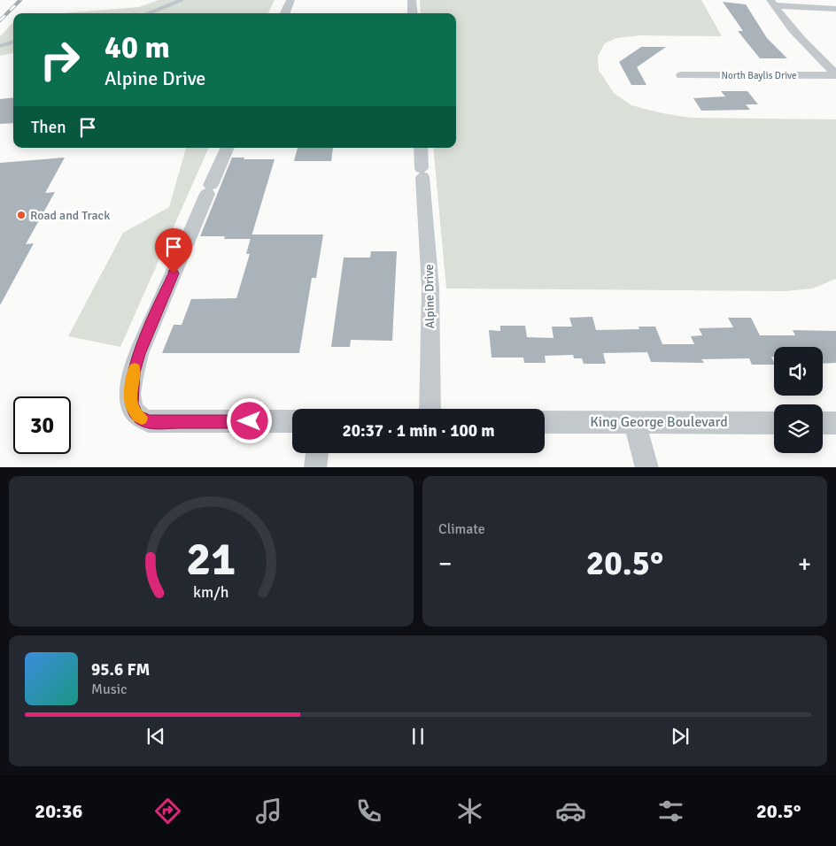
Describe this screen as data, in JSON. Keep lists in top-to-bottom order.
{
  "streets": {
    "street": ["North Baylis Drive", "Alpine Drive", "King George Boulevard"]
  },
  "places": ["Road and Track"],
  "page": {
    "turn": ["40 m", "Alpine Drive"],
    "then": "Then",
    "limit": "30",
    "trip": "20:37 · 1 min · 100 m",
    "tile": "Climate",
    "heat": ["−", "20.5°", "+"],
    "song": ["95.6 FM", "Music"],
    "tabs": ["20:36", "20.5°"],
    "gauge": ["21", "km/h"]
  }
}
